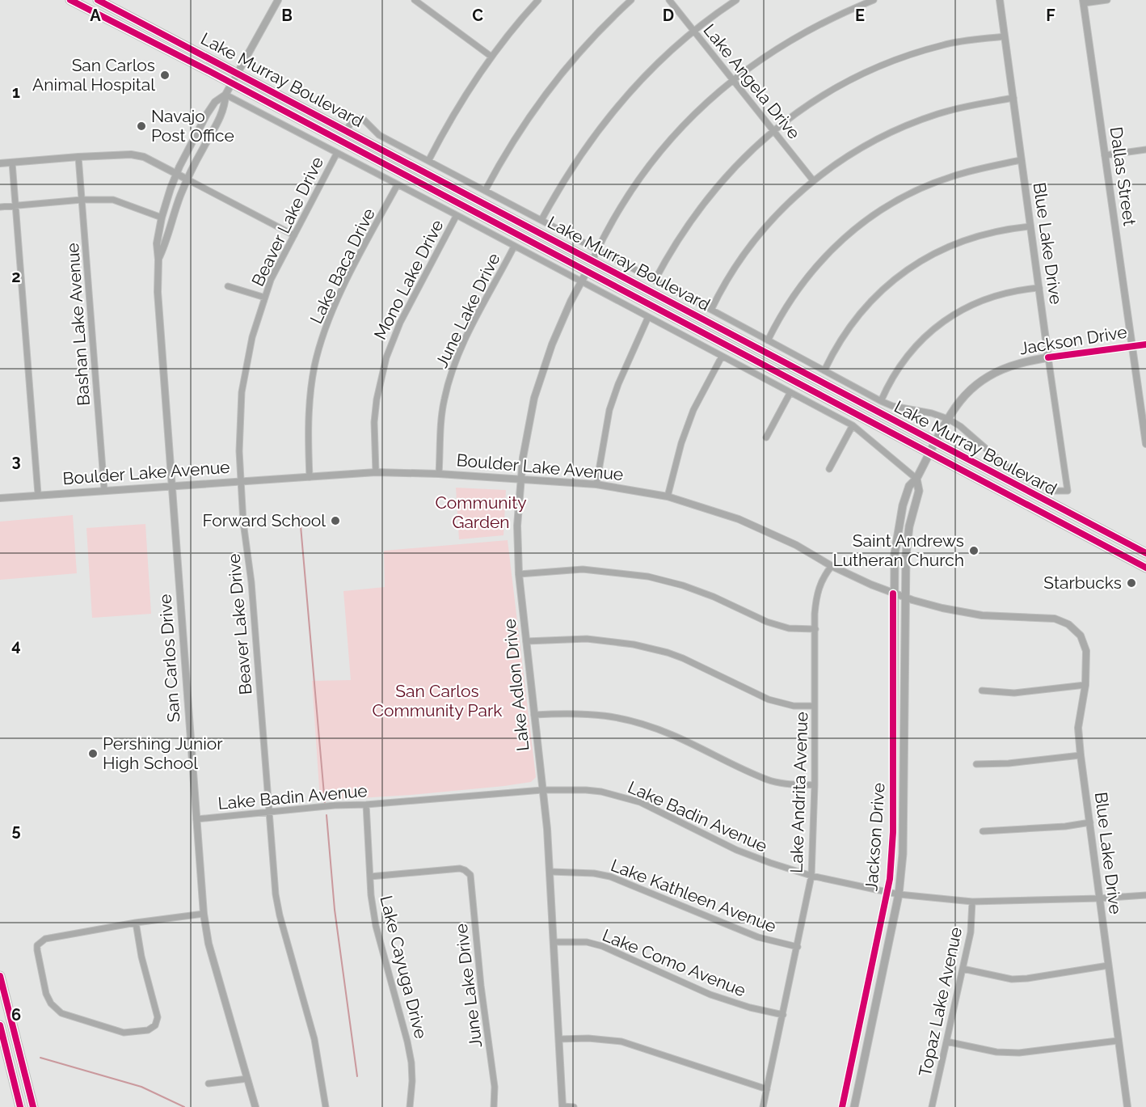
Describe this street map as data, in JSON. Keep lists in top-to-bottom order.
{
  "streets": {
    "main road": ["Lake Murray Boulevard", "Jackson Drive"],
    "street": [
      "Lake Angela Drive",
      "Dallas Street",
      "Beaver Lake Drive",
      "Blue Lake Drive",
      "Lake Baca Drive",
      "Mono Lake Drive",
      "June Lake Drive",
      "Bashan Lake Avenue",
      "Boulder Lake Avenue",
      "San Carlos Drive",
      "Lake Adlon Drive",
      "Lake Andrita Avenue",
      "Lake Badin Avenue",
      "Lake Kathleen Avenue",
      "Lake Como Avenue",
      "Lake Cayuga Drive",
      "Topaz Lake Avenue"
    ]
  },
  "crossings": [
    ["Lake Murray Boulevard", "Blue Lake Drive"],
    ["Lake Murray Boulevard", "Jackson Drive"],
    ["Lake Murray Boulevard", "San Carlos Drive"],
    ["Lake Murray Boulevard", "Lake Adlon Drive"],
    ["Dallas Street", "Jackson Drive"],
    ["Beaver Lake Drive", "Boulder Lake Avenue"],
    ["Beaver Lake Drive", "Lake Badin Avenue"],
    ["Blue Lake Drive", "Jackson Drive"],
    ["Blue Lake Drive", "Boulder Lake Avenue"],
    ["Blue Lake Drive", "Lake Badin Avenue"],
    ["Lake Baca Drive", "Boulder Lake Avenue"],
    ["Mono Lake Drive", "Boulder Lake Avenue"],
    ["June Lake Drive", "Boulder Lake Avenue"],
    ["June Lake Drive", "Lake Cayuga Drive"],
    ["Bashan Lake Avenue", "Boulder Lake Avenue"],
    ["Jackson Drive", "Boulder Lake Avenue"],
    ["Jackson Drive", "Lake Badin Avenue"],
    ["Boulder Lake Avenue", "San Carlos Drive"],
    ["Boulder Lake Avenue", "Lake Adlon Drive"],
    ["Boulder Lake Avenue", "Lake Andrita Avenue"],
    ["San Carlos Drive", "Lake Badin Avenue"],
    ["Lake Adlon Drive", "Lake Badin Avenue"],
    ["Lake Adlon Drive", "Lake Kathleen Avenue"],
    ["Lake Adlon Drive", "Lake Como Avenue"],
    ["Lake Andrita Avenue", "Lake Badin Avenue"],
    ["Lake Andrita Avenue", "Lake Kathleen Avenue"],
    ["Lake Andrita Avenue", "Lake Como Avenue"],
    ["Lake Badin Avenue", "Lake Cayuga Drive"],
    ["Lake Badin Avenue", "Topaz Lake Avenue"]
  ],
  "parks": ["Community Garden", "San Carlos Community Park"],
  "places": [
    "San Carlos Animal Hospital",
    "Navajo Post Office",
    "Forward School",
    "Saint Andrews Lutheran Church",
    "Starbucks",
    "Pershing Junior High School"
  ],
  "grid": {
    "columns": [
      "A",
      "B",
      "C",
      "D",
      "E",
      "F"
    ],
    "rows": [
      "1",
      "2",
      "3",
      "4",
      "5",
      "6"
    ]
  }
}
